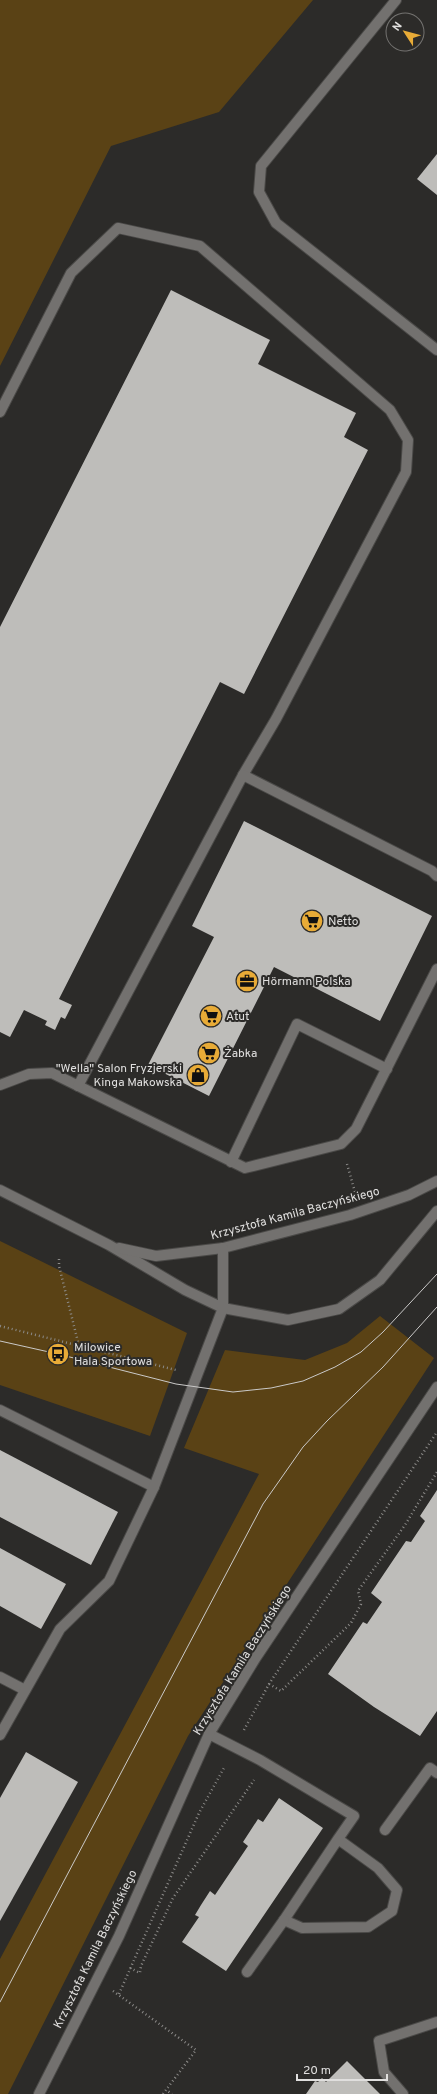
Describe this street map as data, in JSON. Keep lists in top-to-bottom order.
{
  "streets": {
    "street": ["Krzysztofa Kamila Baczyńskiego"]
  },
  "places": {
    "supermarket": ["Netto", "Atut", "Żabka"],
    "office": ["Hörmann Polska"],
    "shop": ["\"Wella\" Salon Fryzjerski Kinga Makowska"],
    "bus stop": ["Milowice Hala Sportowa"]
  },
  "scale_bar": "20 m",
  "north": "top left"
}
